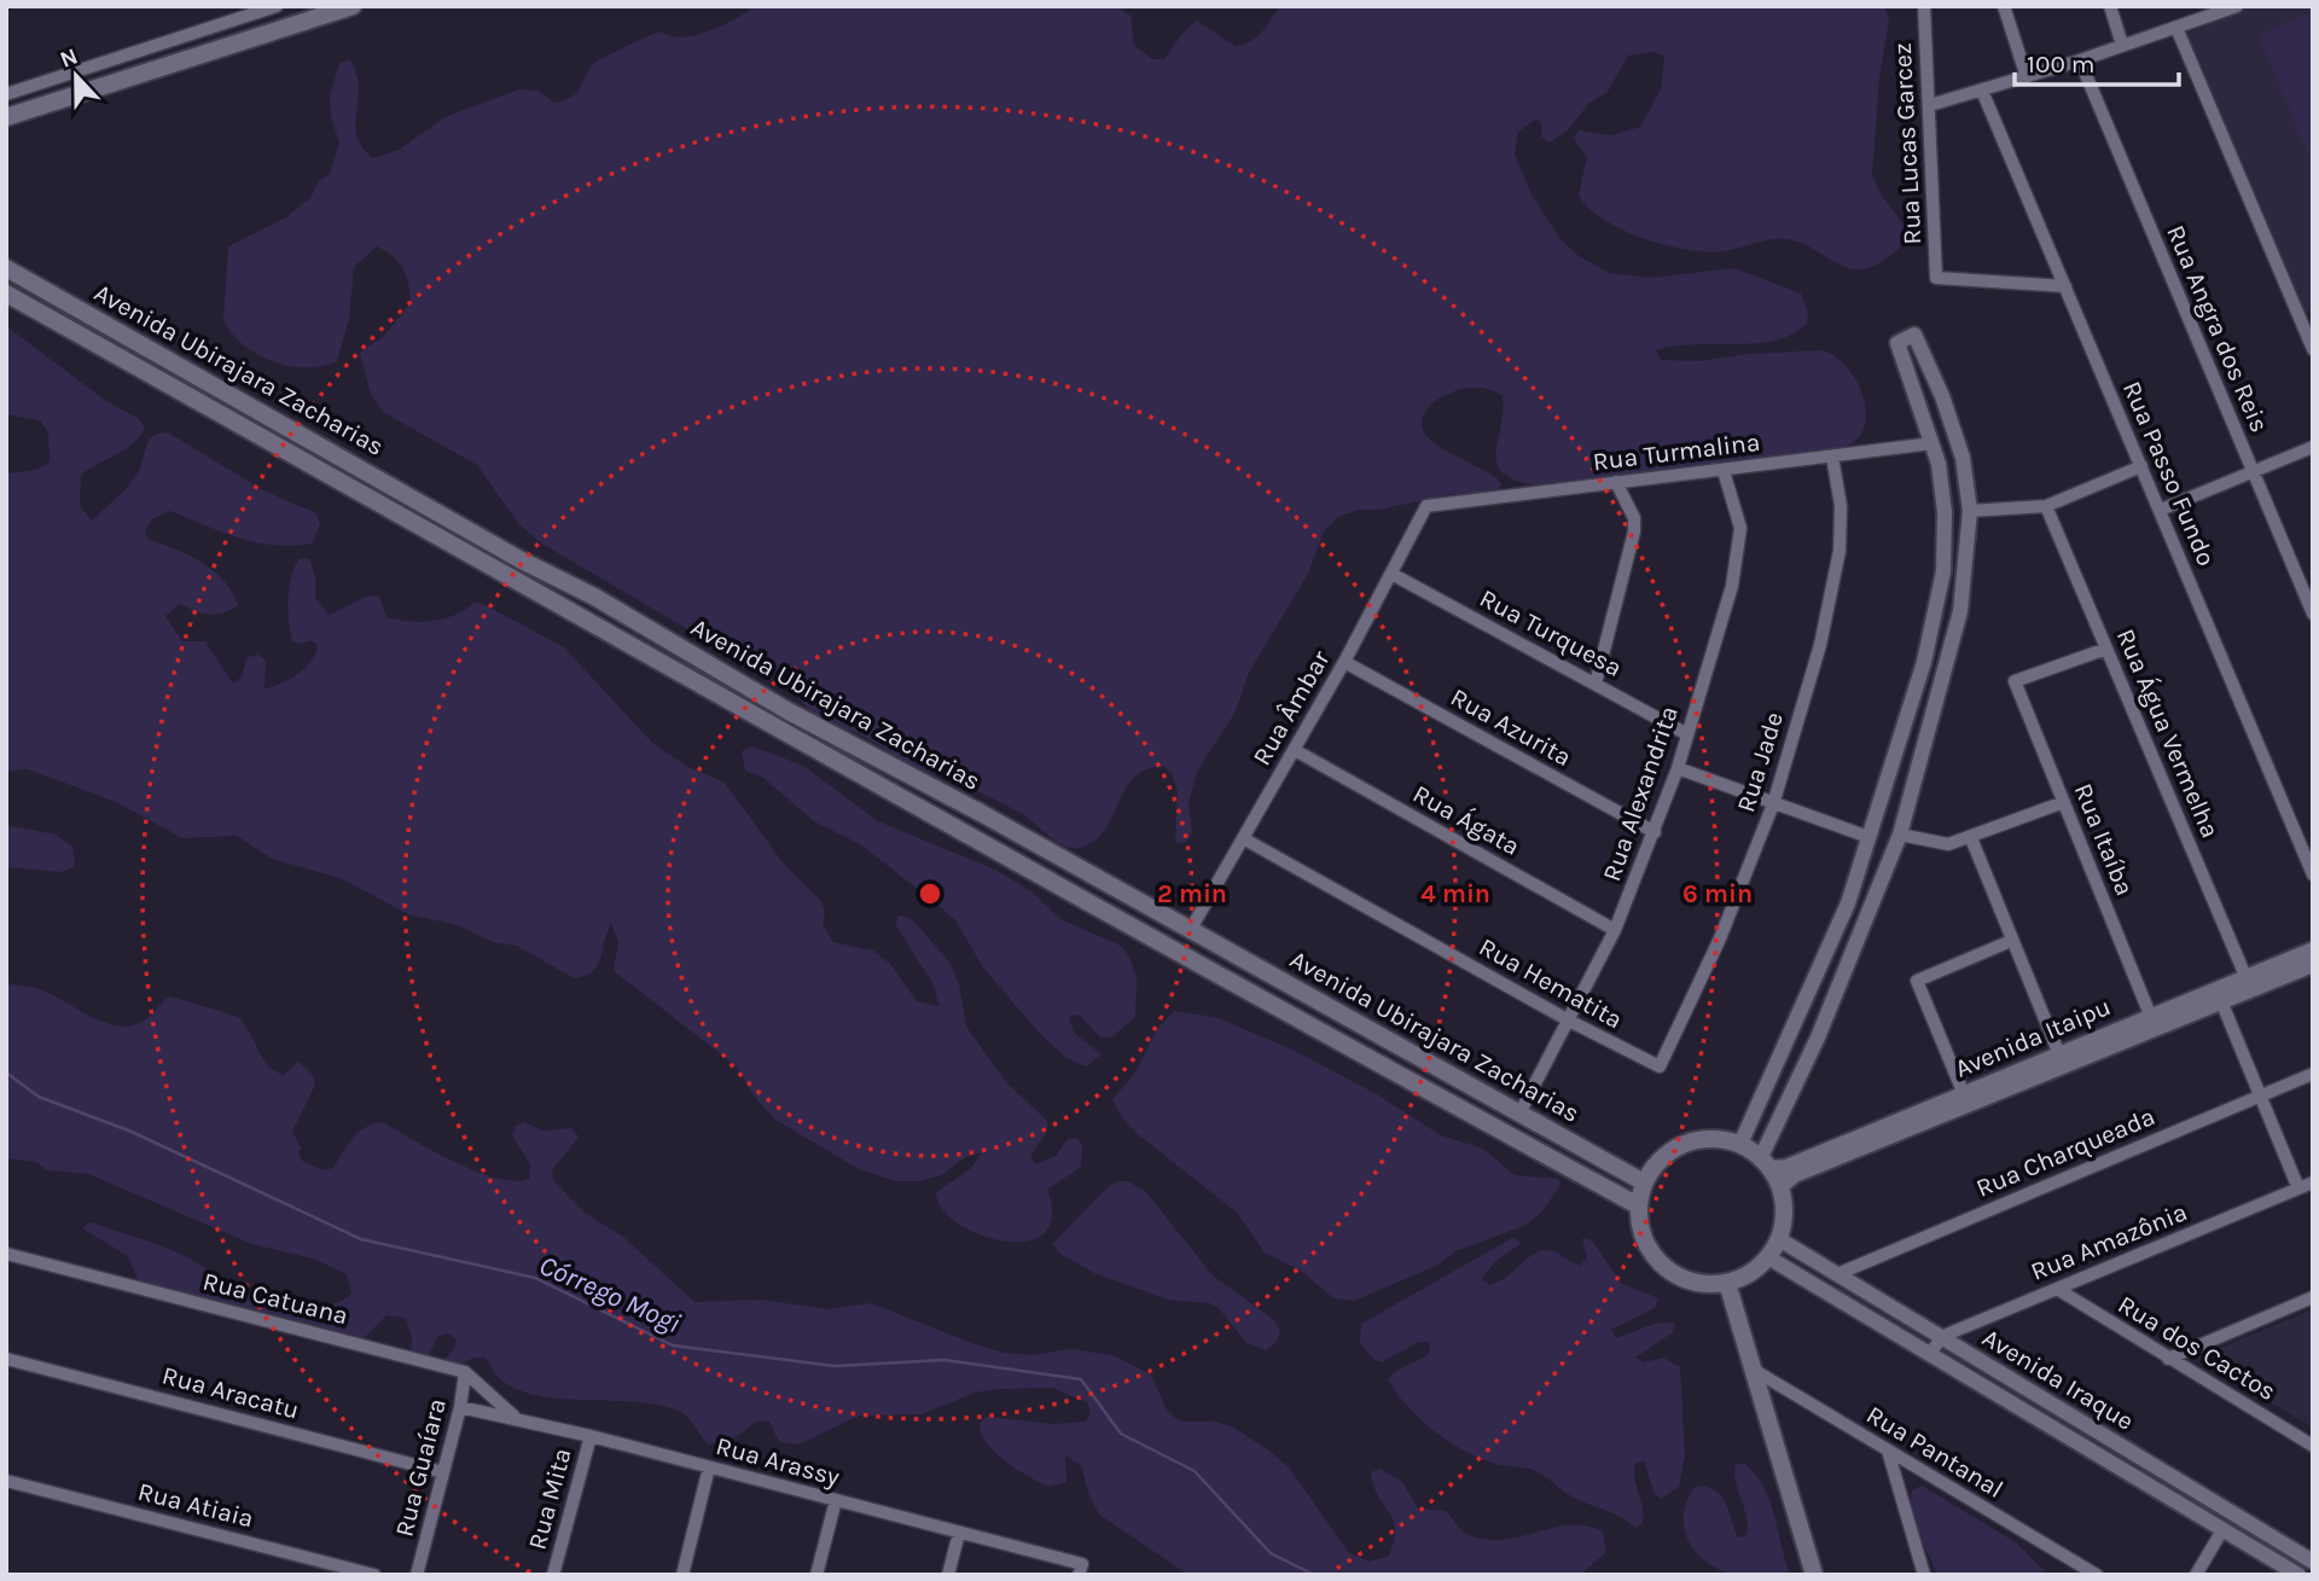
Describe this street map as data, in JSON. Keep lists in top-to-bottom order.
{
  "streets": {
    "main road": ["Avenida Ubirajara Zacharias"],
    "street": [
      "Rua Lucas Garcez",
      "Rua Angra dos Reis",
      "Rua Turmalina",
      "Rua Passo Fundo",
      "Rua Turquesa",
      "Rua Âmbar",
      "Rua Azurita",
      "Rua Água Vermelha",
      "Rua Jade",
      "Rua Alexandrita",
      "Rua Ágata",
      "Rua Itaíba",
      "Rua Hematita",
      "Avenida Itaipu",
      "Rua Charqueada",
      "Rua Amazônia",
      "Rua Catuana",
      "Rua dos Cactos",
      "Avenida Iraque",
      "Rua Aracatu",
      "Rua Pantanal",
      "Rua Arassy",
      "Rua Guaíara",
      "Rua Mita",
      "Rua Atiaia"
    ]
  },
  "crossings": [
    ["Rua Lucas Garcez", "Rua Passo Fundo"],
    ["Avenida Ubirajara Zacharias", "Rua Âmbar"],
    ["Avenida Ubirajara Zacharias", "Rua Alexandrita"],
    ["Avenida Ubirajara Zacharias", "Avenida Itaipu"],
    ["Avenida Ubirajara Zacharias", "Avenida Iraque"],
    ["Rua Turmalina", "Rua Âmbar"],
    ["Rua Turmalina", "Rua Jade"],
    ["Rua Turmalina", "Rua Alexandrita"],
    ["Rua Turquesa", "Rua Âmbar"],
    ["Rua Turquesa", "Rua Alexandrita"],
    ["Rua Âmbar", "Rua Azurita"],
    ["Rua Âmbar", "Rua Ágata"],
    ["Rua Âmbar", "Rua Hematita"],
    ["Rua Azurita", "Rua Alexandrita"],
    ["Rua Água Vermelha", "Rua Itaíba"],
    ["Rua Água Vermelha", "Avenida Itaipu"],
    ["Rua Jade", "Rua Hematita"],
    ["Rua Alexandrita", "Rua Ágata"],
    ["Rua Alexandrita", "Rua Hematita"],
    ["Rua Itaíba", "Avenida Itaipu"],
    ["Avenida Itaipu", "Avenida Iraque"],
    ["Rua Charqueada", "Avenida Iraque"],
    ["Rua Amazônia", "Rua dos Cactos"],
    ["Rua Amazônia", "Avenida Iraque"],
    ["Rua Catuana", "Rua Arassy"],
    ["Rua Catuana", "Rua Guaíara"],
    ["Rua Aracatu", "Rua Guaíara"],
    ["Rua Arassy", "Rua Guaíara"],
    ["Rua Arassy", "Rua Mita"]
  ],
  "water": ["Córrego Mogi"],
  "scale_bar": "100 m",
  "north": "top",
  "rings": ["2 min", "4 min", "6 min"]
}
